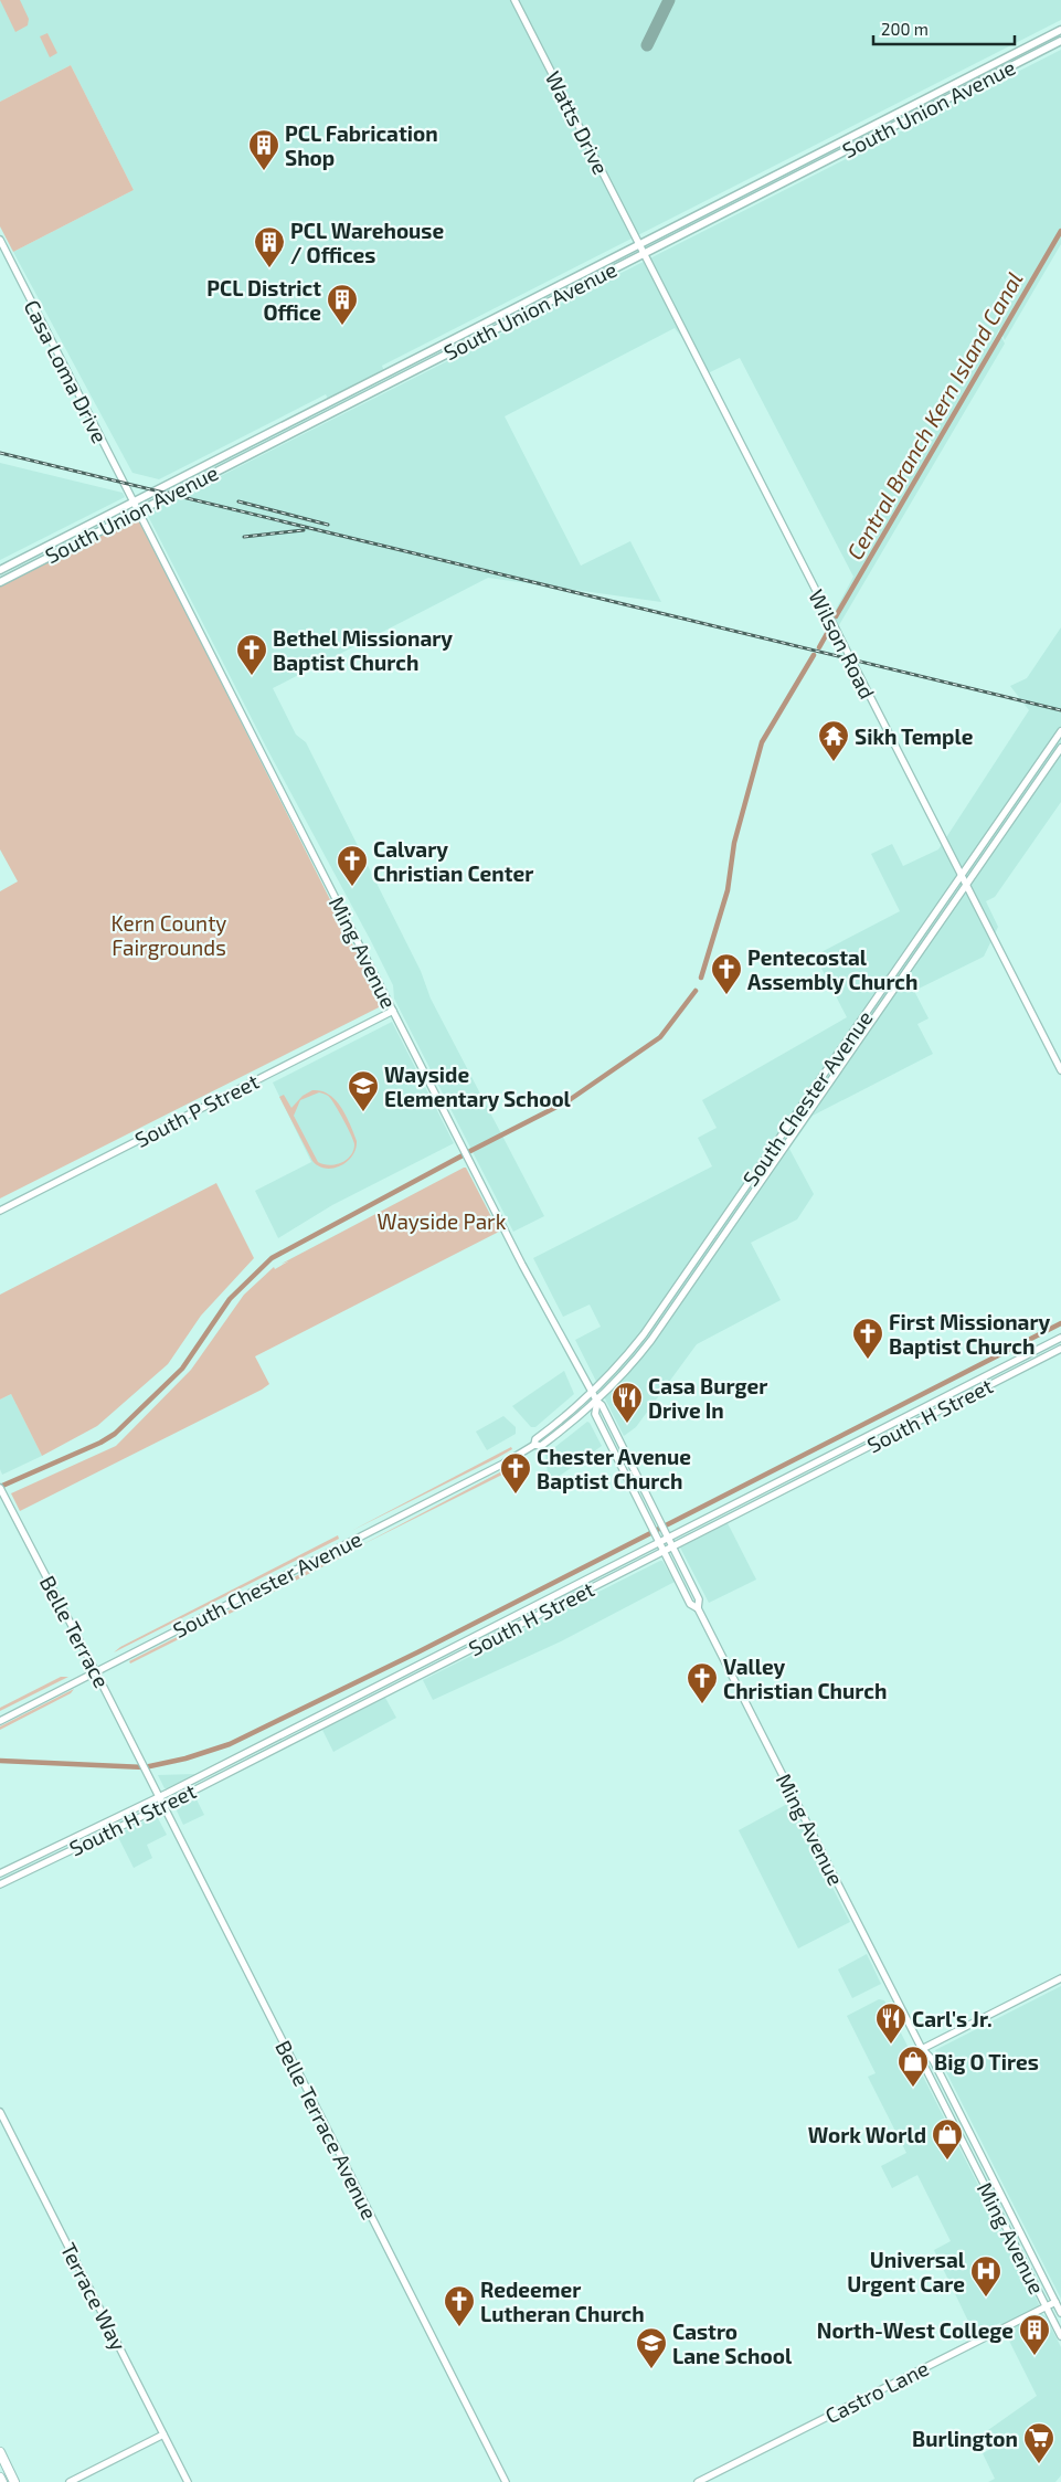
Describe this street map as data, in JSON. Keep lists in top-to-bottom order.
{
  "streets": {
    "main road": ["South Union Avenue"],
    "street": [
      "Watts Drive",
      "Casa Loma Drive",
      "Wilson Road",
      "Ming Avenue",
      "South Chester Avenue",
      "South P Street",
      "South H Street",
      "Belle Terrace",
      "Belle Terrace Avenue",
      "Terrace Way",
      "Castro Lane"
    ]
  },
  "crossings": [
    ["South Union Avenue", "Watts Drive"],
    ["South Union Avenue", "Casa Loma Drive"],
    ["South Union Avenue", "Wilson Road"],
    ["South Union Avenue", "Ming Avenue"],
    ["Watts Drive", "Wilson Road"],
    ["Casa Loma Drive", "Ming Avenue"],
    ["Wilson Road", "South Chester Avenue"],
    ["Ming Avenue", "South Chester Avenue"],
    ["Ming Avenue", "South P Street"],
    ["Ming Avenue", "South H Street"],
    ["Ming Avenue", "Castro Lane"],
    ["South Chester Avenue", "Belle Terrace"],
    ["South H Street", "Belle Terrace Avenue"],
    ["Belle Terrace", "Belle Terrace Avenue"]
  ],
  "water": ["Central Branch Kern Island Canal"],
  "parks": ["Kern County Fairgrounds", "Wayside Park"],
  "places": {
    "building": [
      "PCL Fabrication Shop",
      "PCL Warehouse / Offices",
      "PCL District Office",
      "North-West College"
    ],
    "church": [
      "Bethel Missionary Baptist Church",
      "Calvary Christian Center",
      "Pentecostal Assembly Church",
      "First Missionary Baptist Church",
      "Chester Avenue Baptist Church",
      "Valley Christian Church",
      "Redeemer Lutheran Church"
    ],
    "temple": ["Sikh Temple"],
    "school or university": ["Wayside Elementary School", "Castro Lane School"],
    "restaurant": ["Casa Burger Drive In", "Carl's Jr."],
    "shop": ["Big O Tires", "Work World"],
    "hospital": ["Universal Urgent Care"],
    "supermarket": ["Burlington"]
  },
  "scale_bar": "200 m"
}
